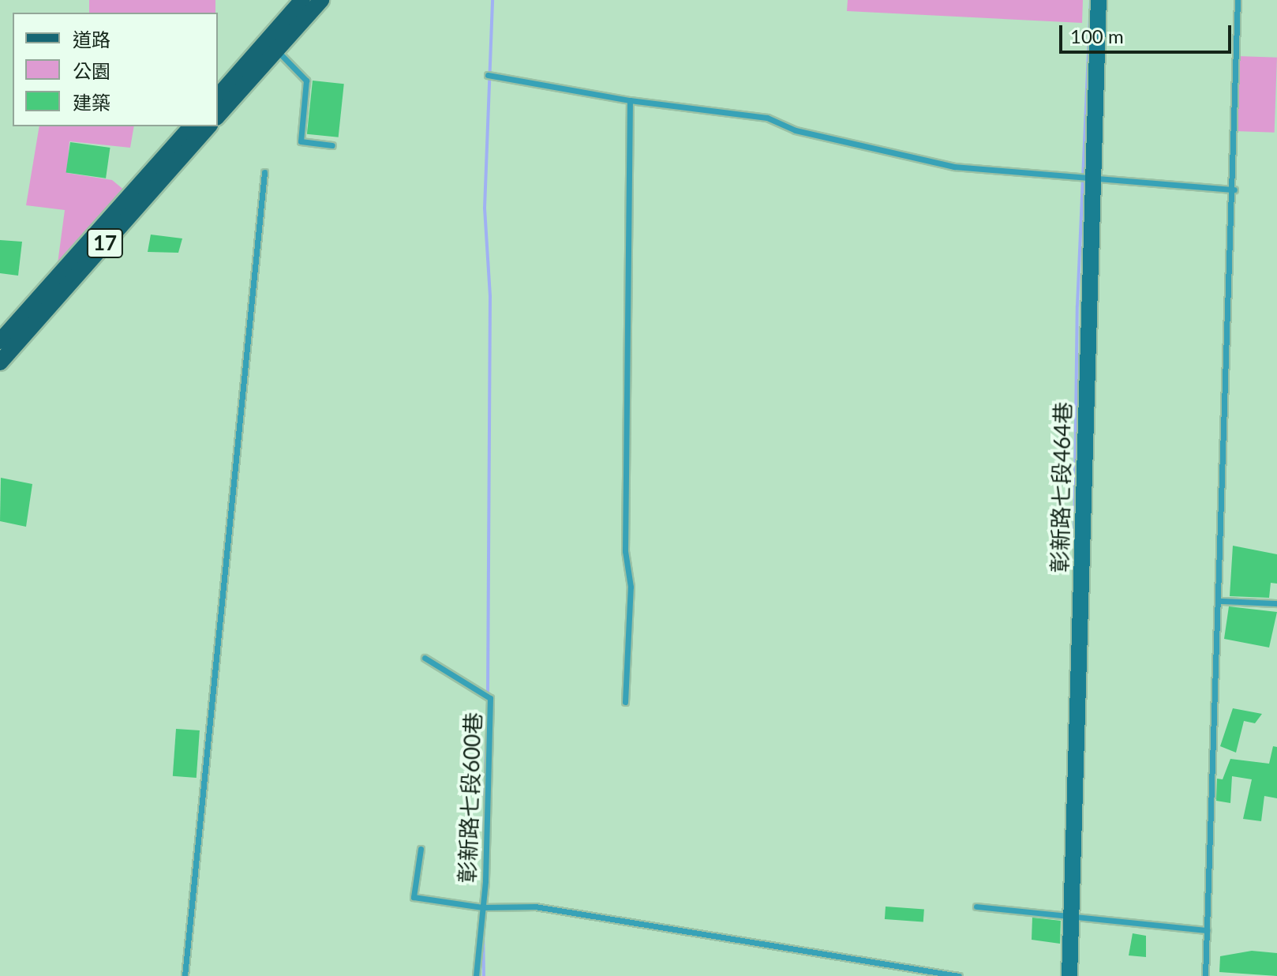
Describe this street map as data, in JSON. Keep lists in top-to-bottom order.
{
  "streets": {
    "main road": ["17"],
    "street": ["彰新路七段464巷"],
    "lane": ["彰新路七段600巷"]
  },
  "legend": ["道路", "公園", "建築"],
  "scale_bar": "100 m"
}
